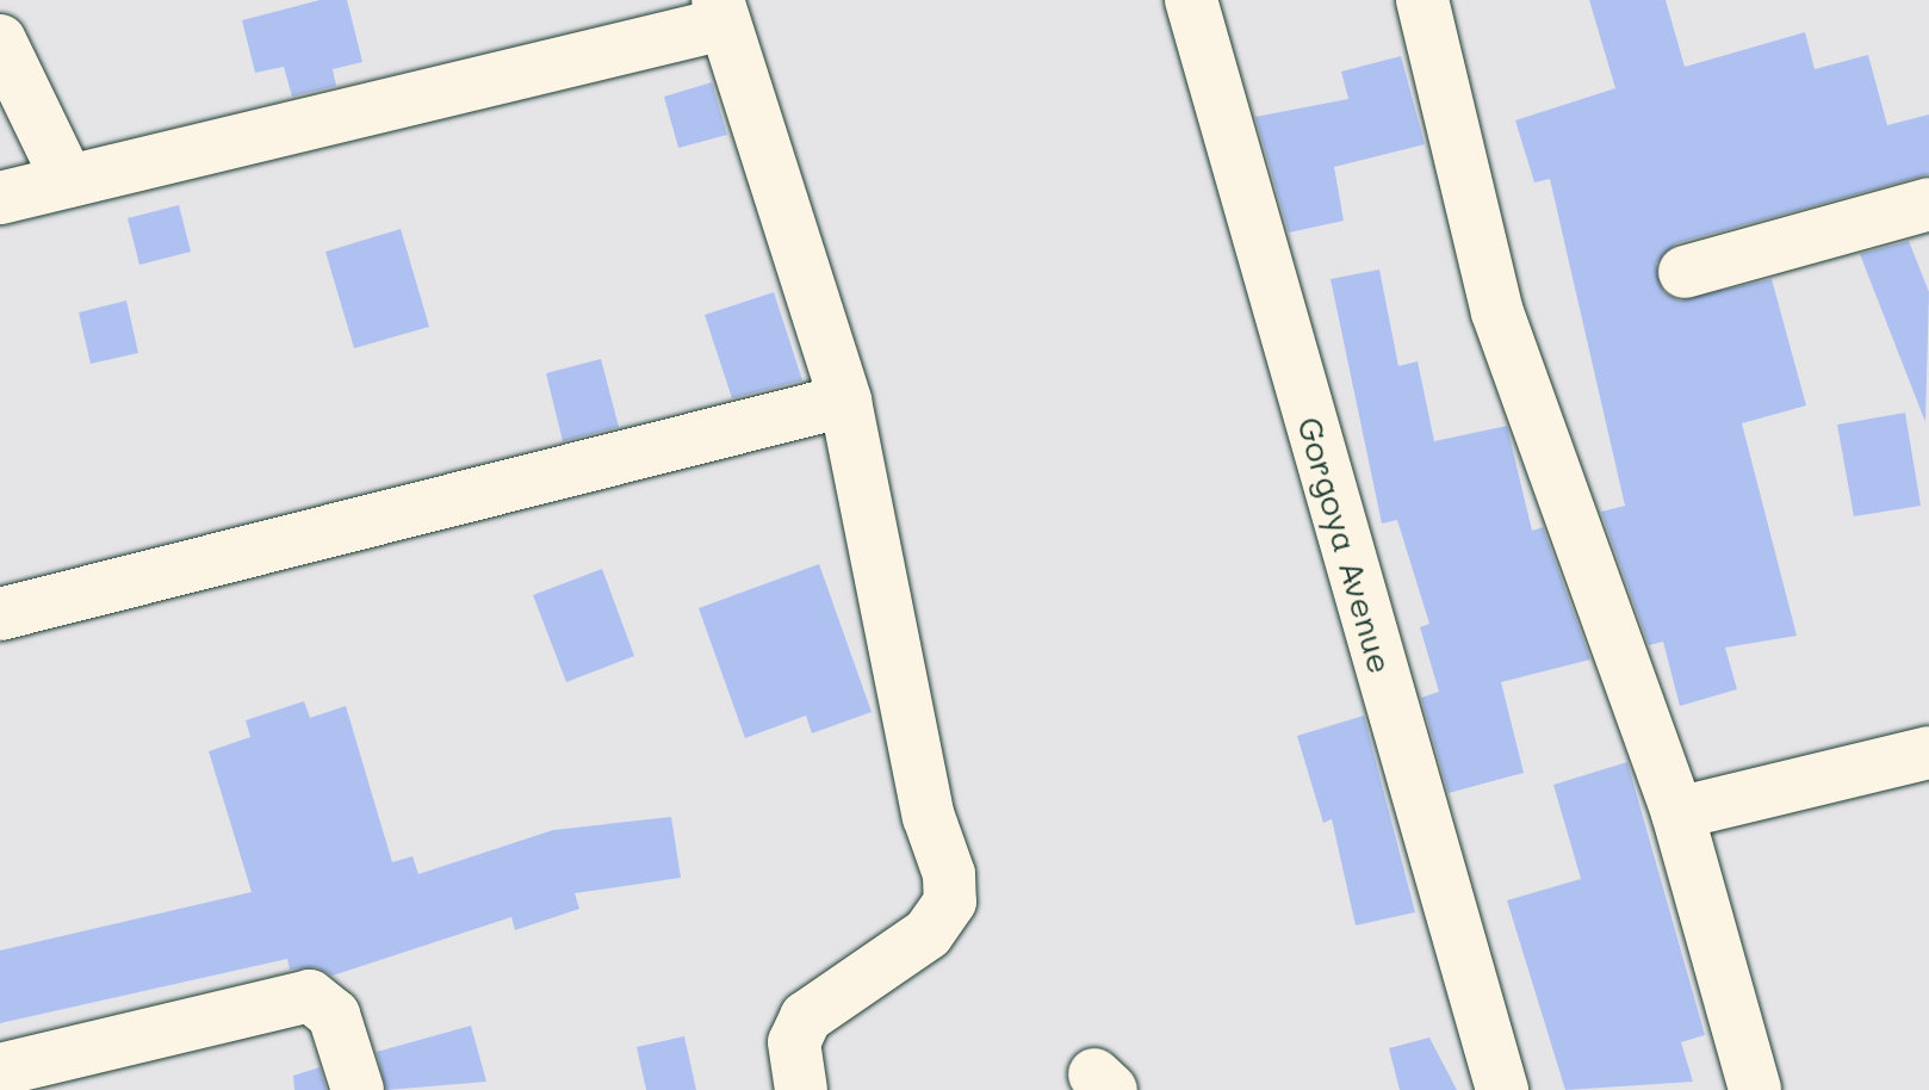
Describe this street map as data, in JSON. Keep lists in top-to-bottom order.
{
  "streets": {
    "street": ["Gorgoya Avenue"]
  }
}
